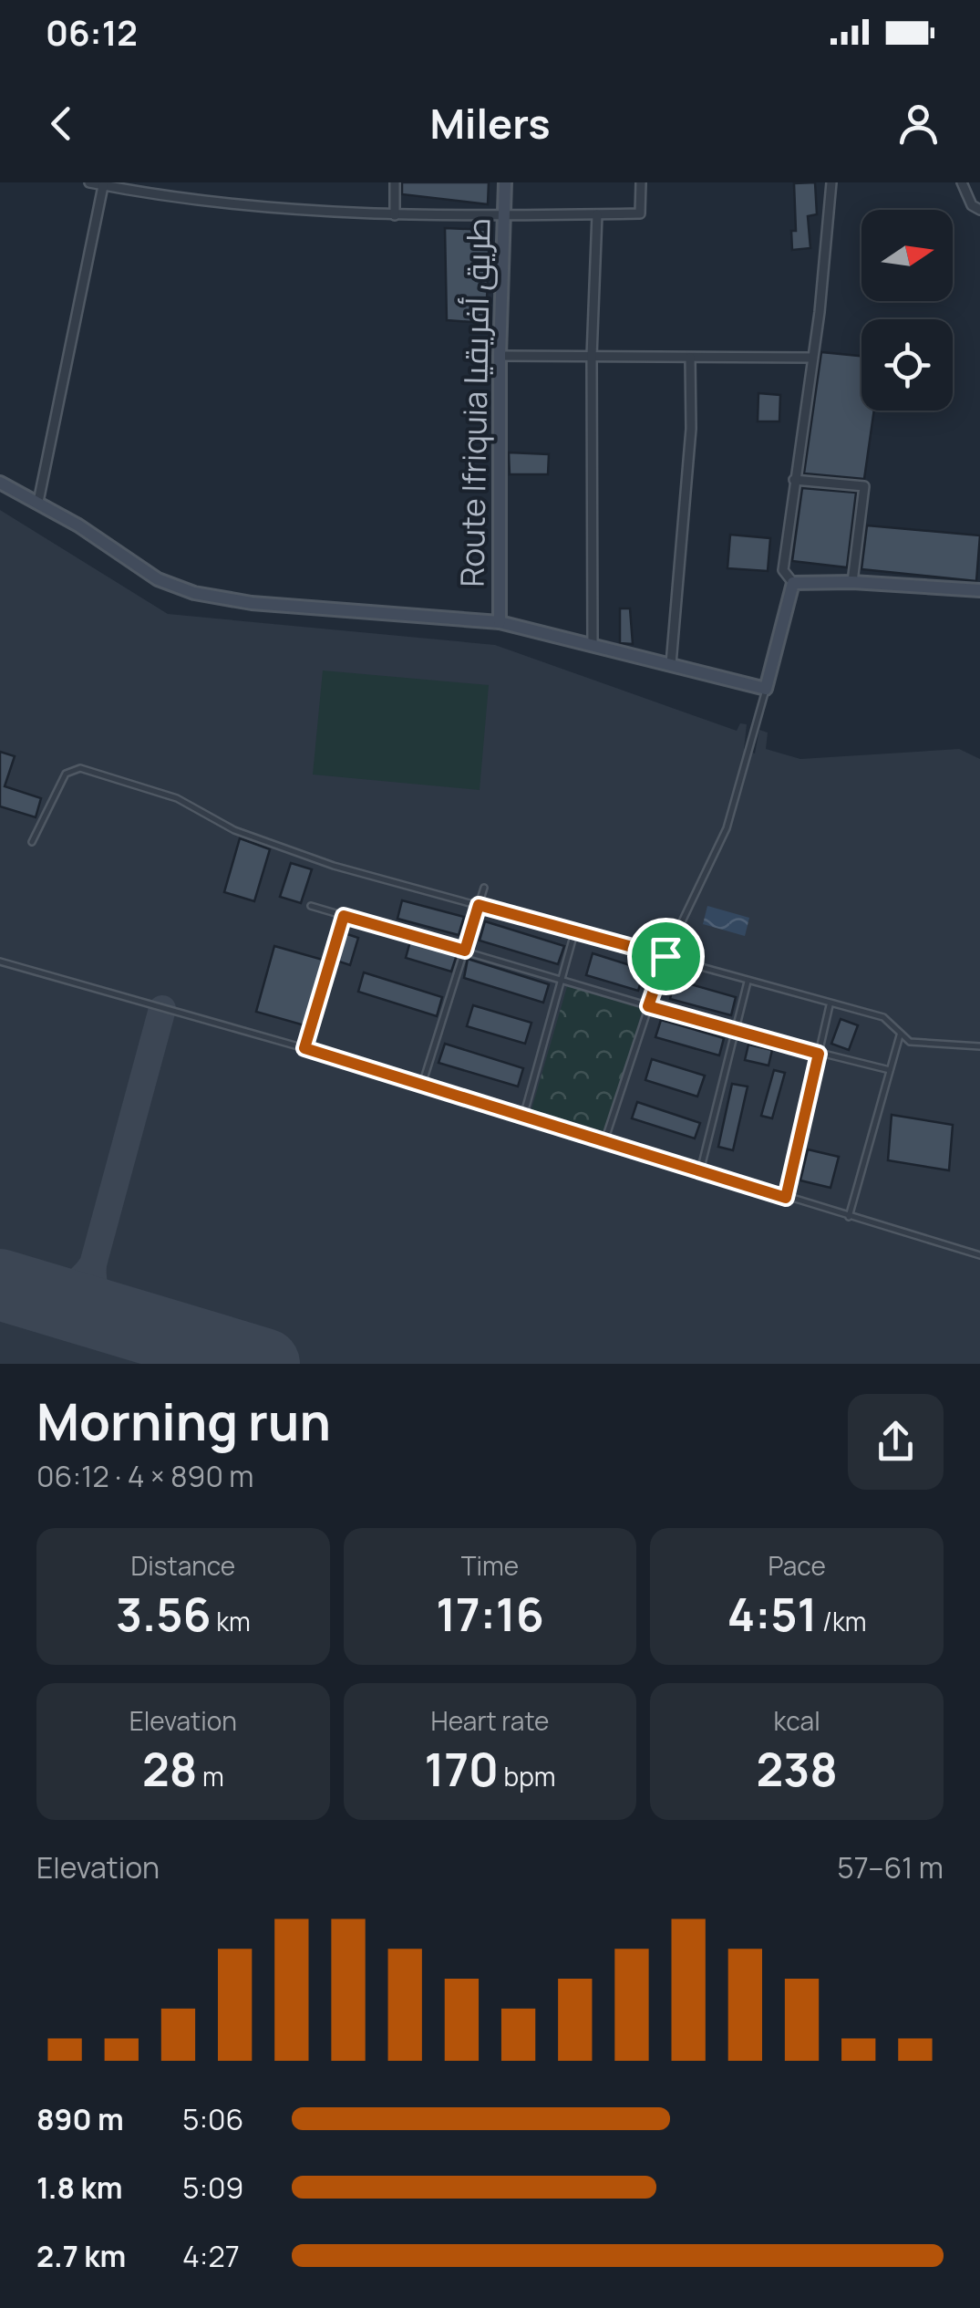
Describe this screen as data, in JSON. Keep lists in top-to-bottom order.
{
  "streets": {
    "street": ["Route Ifriquia طريق أفريقيا"]
  },
  "north": "right",
  "page": {
    "status": "06:12",
    "header": "Milers",
    "heading": ["Morning run", "06:12 · 4 × 890 m"],
    "stats": [
      ["Distance", "3.56 km"],
      ["Time", "17:16"],
      ["Pace", "4:51 /km"],
      ["Elevation", "28 m"],
      ["Heart rate", "170 bpm"],
      ["kcal", "238"]
    ],
    "chart": ["Elevation", "57–61 m"],
    "list": [
      {
        "name": "890 m",
        "note": "5:06"
      },
      {
        "name": "1.8 km",
        "note": "5:09"
      },
      {
        "name": "2.7 km",
        "note": "4:27"
      }
    ]
  }
}
